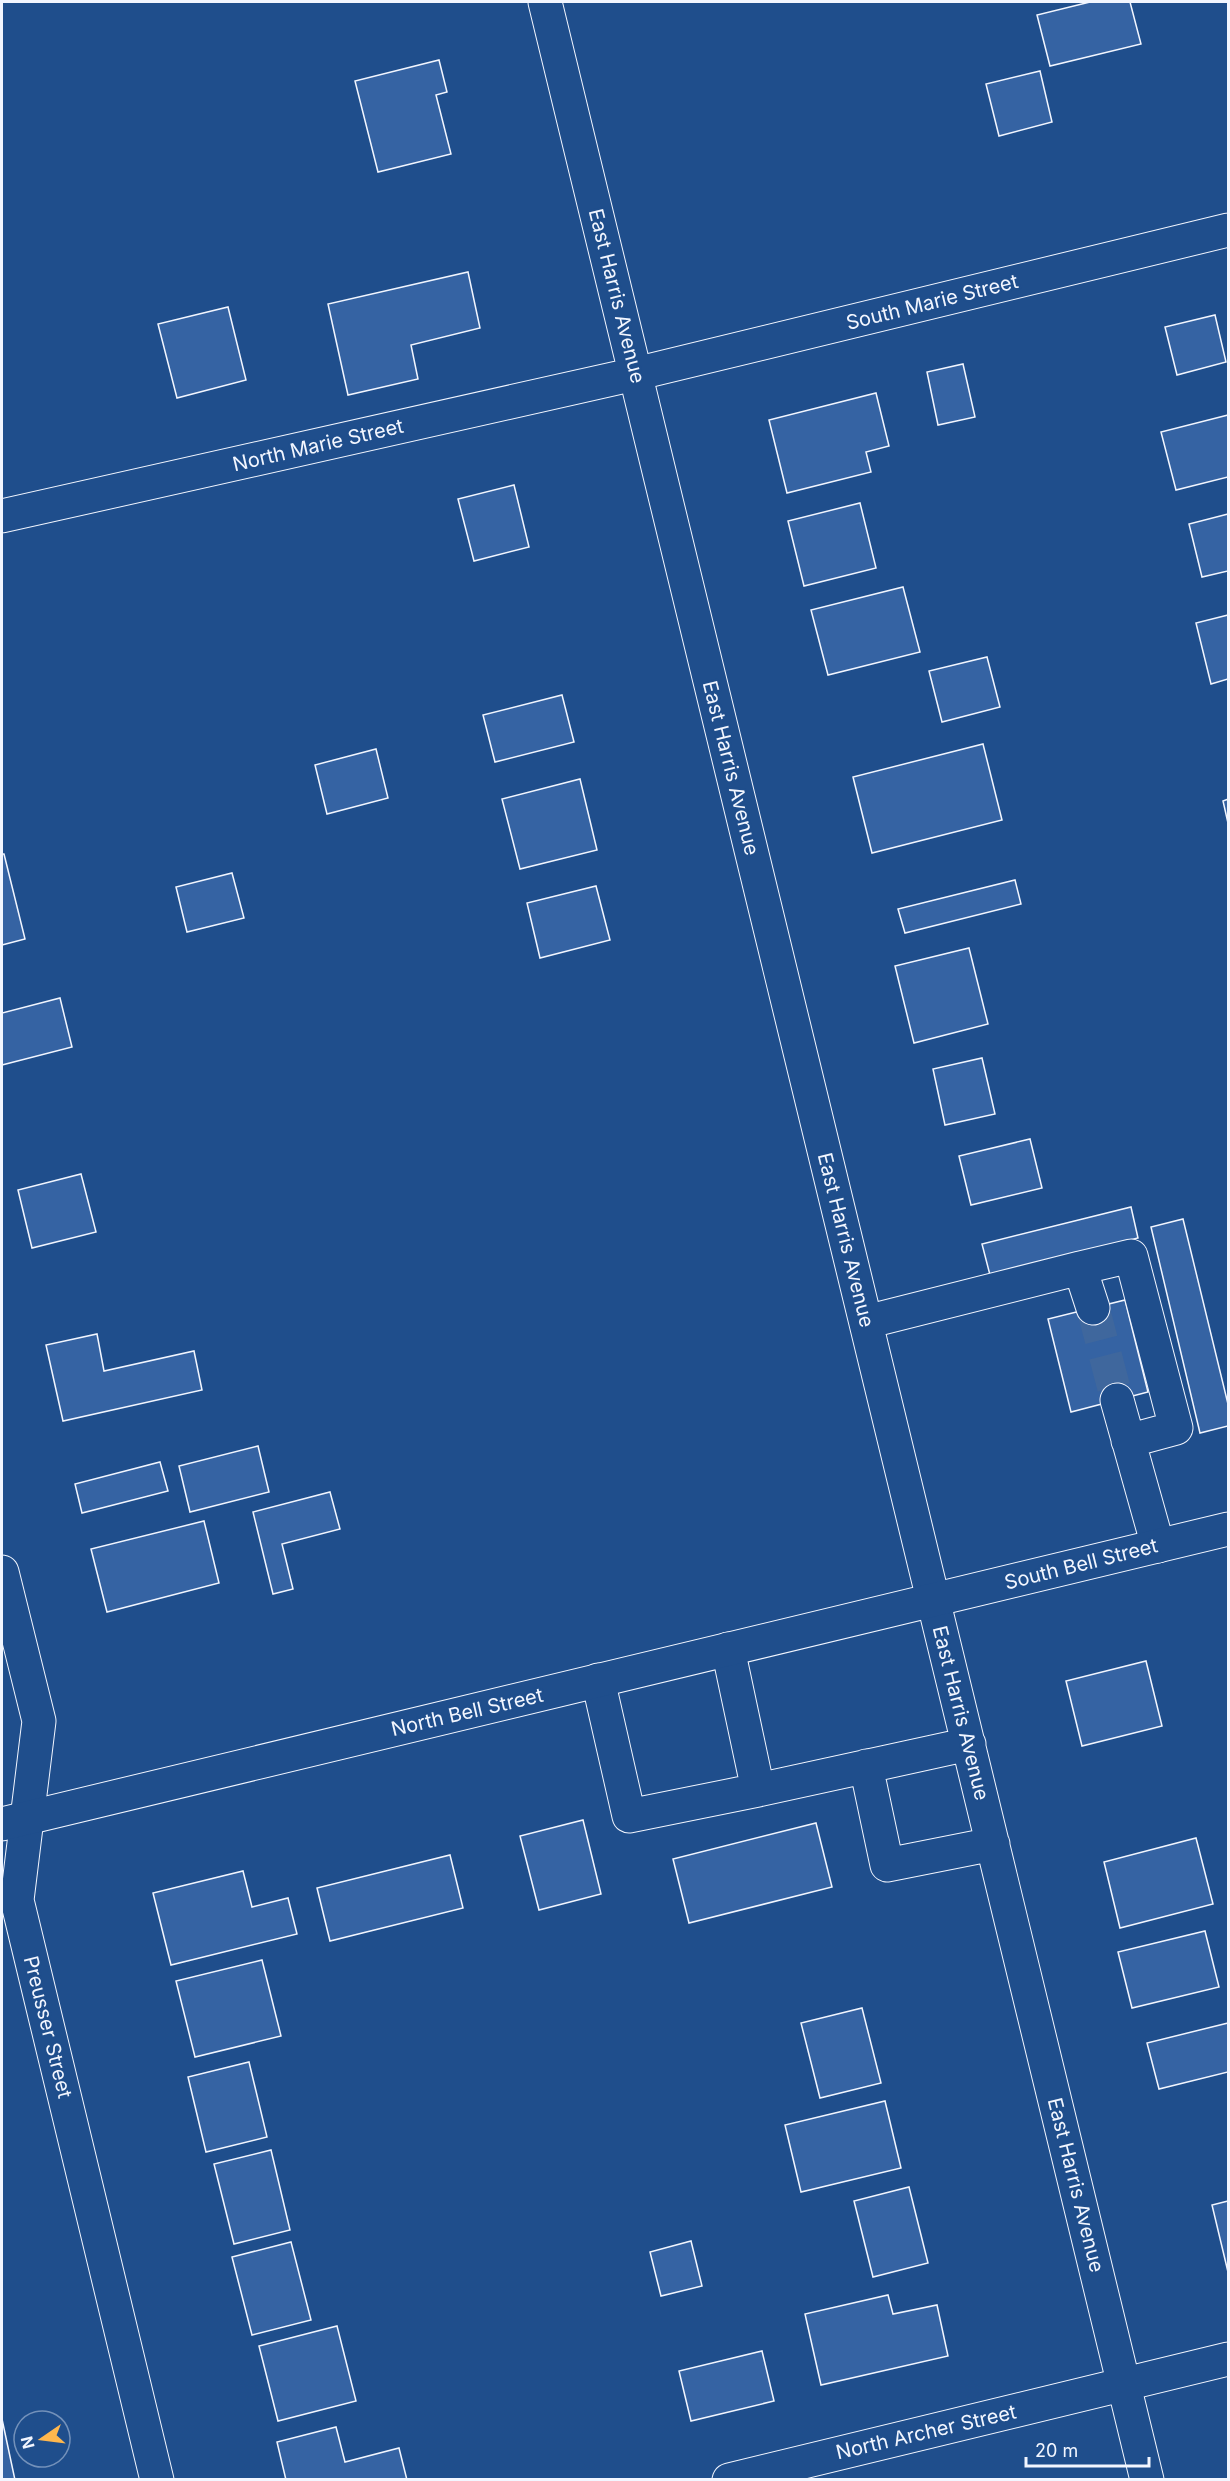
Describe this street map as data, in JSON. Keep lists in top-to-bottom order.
{
  "streets": {
    "street": [
      "East Harris Avenue",
      "South Marie Street",
      "North Marie Street",
      "South Bell Street",
      "North Bell Street",
      "Preusser Street",
      "North Archer Street"
    ]
  },
  "crossings": [
    ["East Harris Avenue", "South Marie Street"],
    ["East Harris Avenue", "North Marie Street"],
    ["East Harris Avenue", "South Bell Street"],
    ["East Harris Avenue", "North Bell Street"],
    ["East Harris Avenue", "North Archer Street"],
    ["South Marie Street", "North Marie Street"],
    ["South Bell Street", "North Bell Street"],
    ["North Bell Street", "Preusser Street"]
  ],
  "scale_bar": "20 m",
  "north": "left"
}
